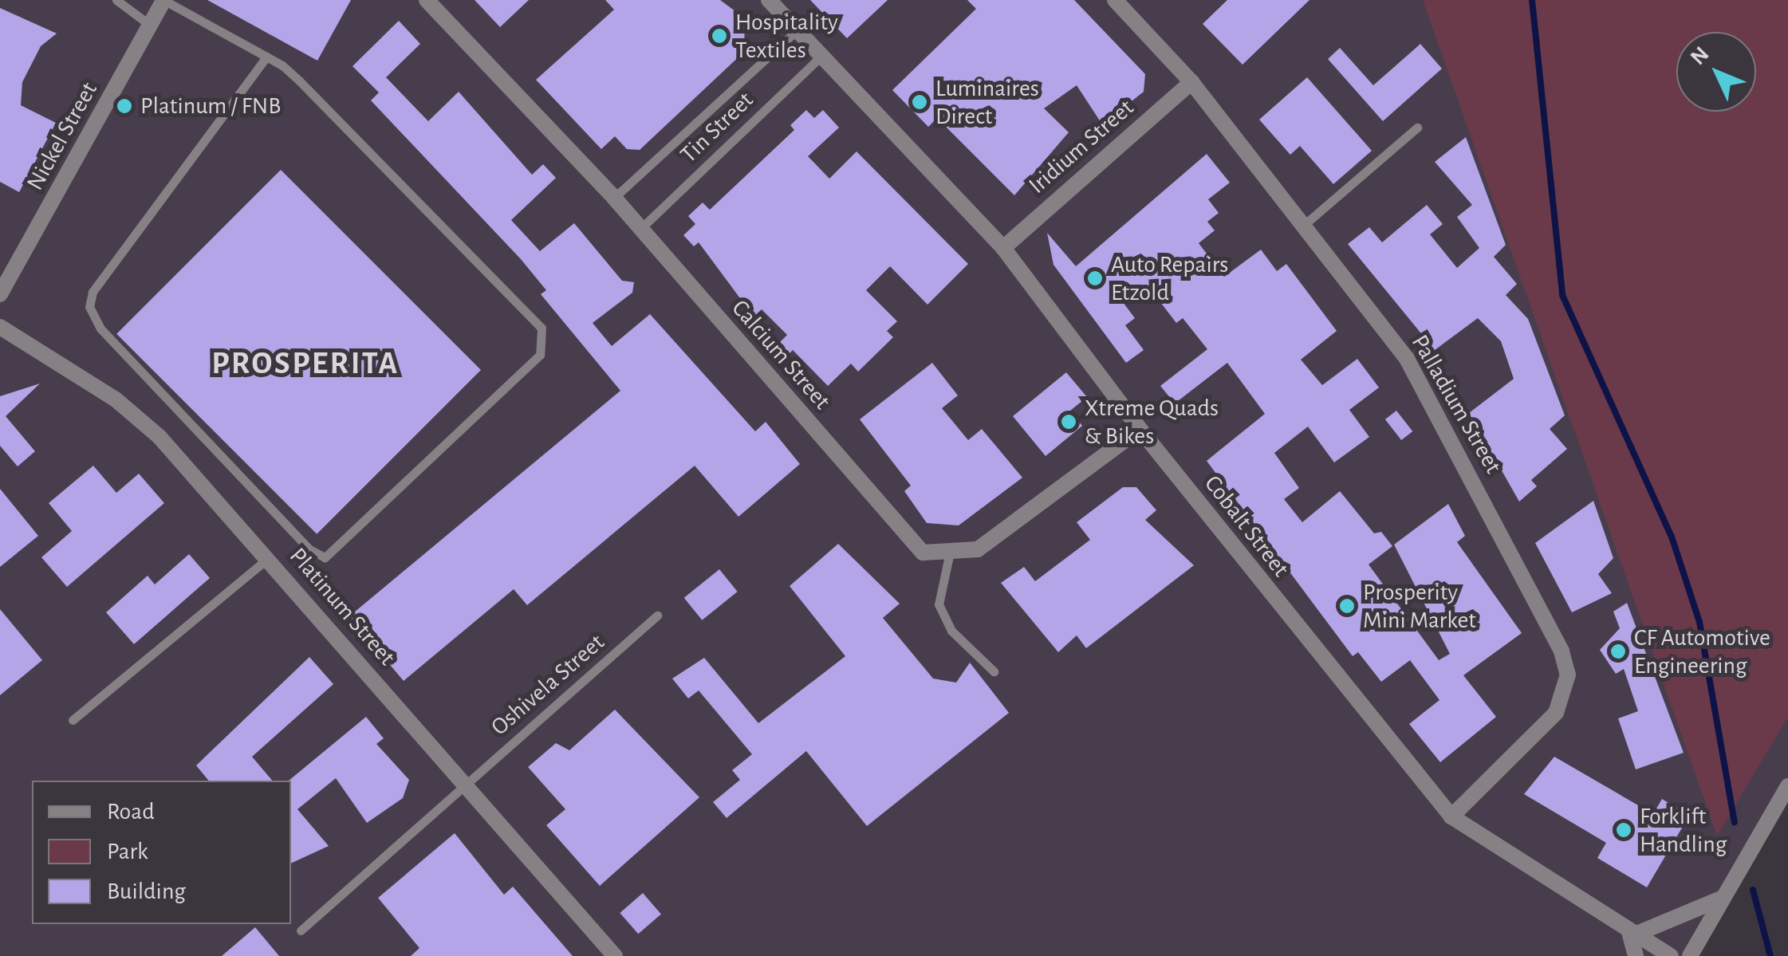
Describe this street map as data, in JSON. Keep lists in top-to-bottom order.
{
  "streets": {
    "street": [
      "Nickel Street",
      "Iridium Street",
      "Calcium Street",
      "Palladium Street",
      "Cobalt Street",
      "Platinum Street"
    ],
    "lane": ["Tin Street", "Oshivela Street"]
  },
  "crossings": [
    ["Tin Street", "Calcium Street"],
    ["Tin Street", "Cobalt Street"],
    ["Iridium Street", "Palladium Street"],
    ["Iridium Street", "Cobalt Street"],
    ["Palladium Street", "Cobalt Street"],
    ["Platinum Street", "Oshivela Street"]
  ],
  "districts": ["PROSPERITA"],
  "places": [
    "Hospitality Textiles",
    "Luminaires Direct",
    "Platinum / FNB",
    "Auto Repairs Etzold",
    "Xtreme Quads & Bikes",
    "Prosperity Mini Market",
    "CF Automotive Engineering",
    "Forklift Handling"
  ],
  "legend": ["Road", "Park", "Building"],
  "north": "top left"
}
